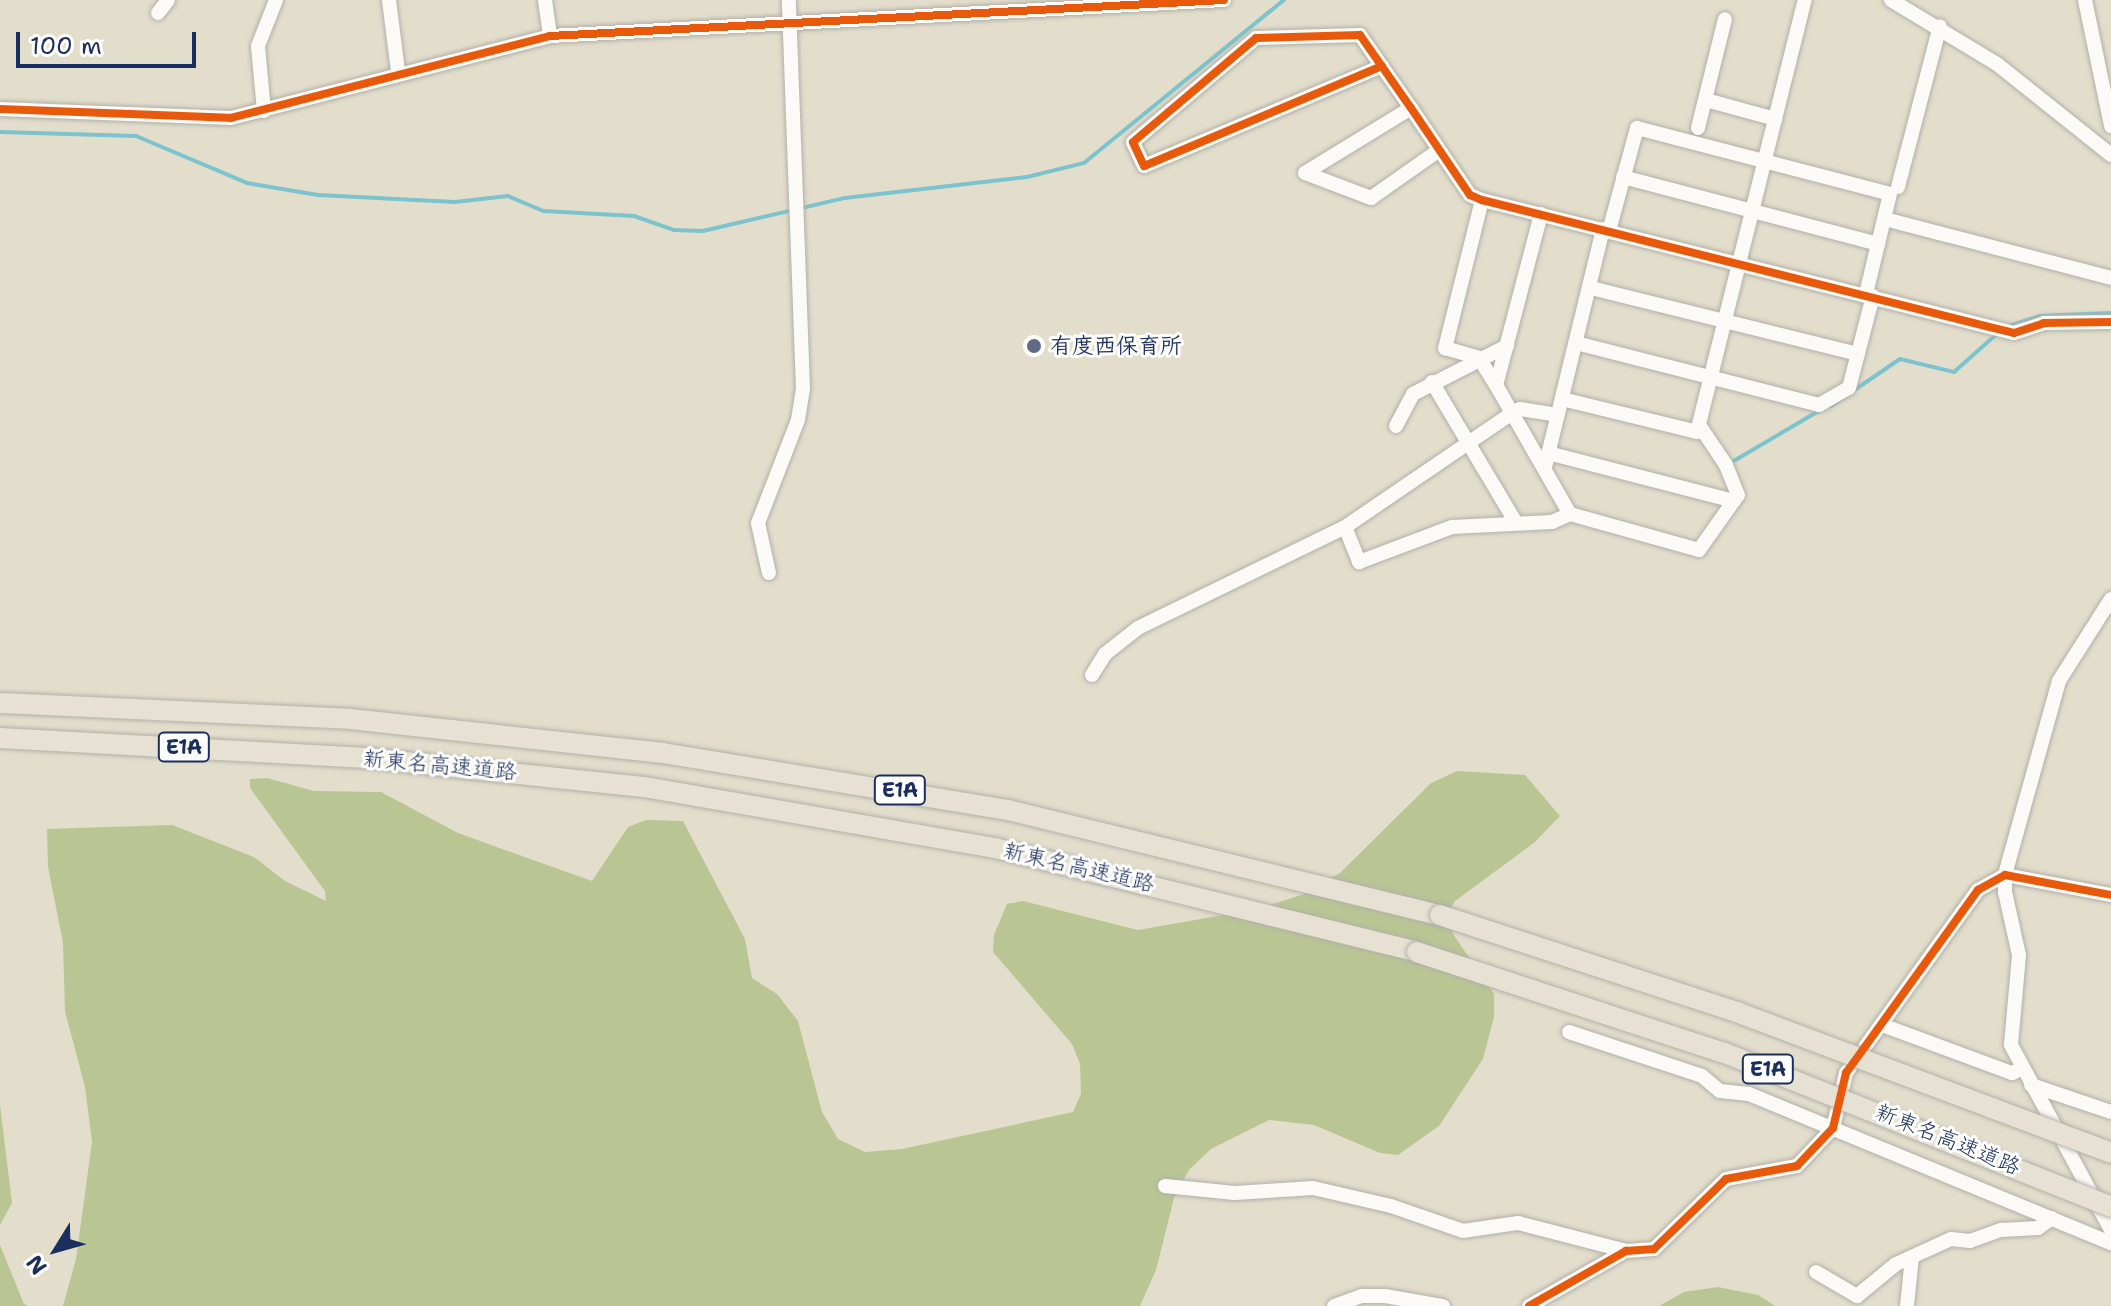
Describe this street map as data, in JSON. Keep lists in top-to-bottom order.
{
  "streets": {
    "highway": ["E1A", "新東名高速道路"]
  },
  "places": ["有度西保育所"],
  "scale_bar": "100 m",
  "north": "bottom left"
}
